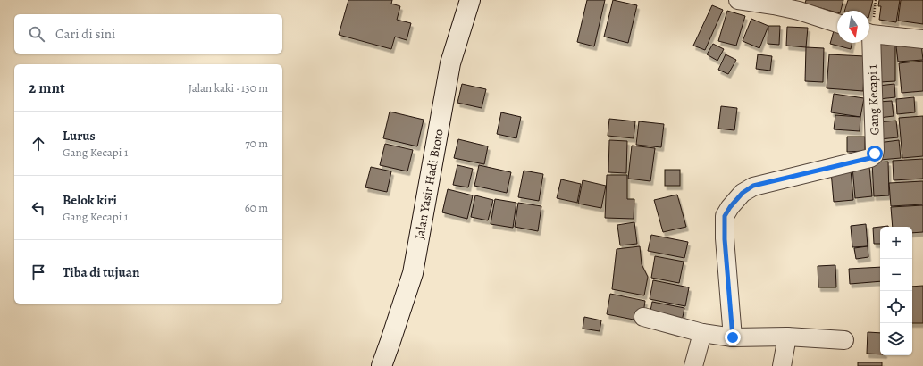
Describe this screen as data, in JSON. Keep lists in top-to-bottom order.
{
  "streets": {
    "street": ["Gang Kecapi 1", "Jalan Yasir Hadi Broto"]
  },
  "north": "bottom",
  "page": {
    "search": "Cari di sini",
    "heading": ["2 mnt", "Jalan kaki · 130 m"],
    "list": [
      ["Lurus", "Gang Kecapi 1", "70 m"],
      ["Belok kiri", "Gang Kecapi 1", "60 m"],
      "Tiba di tujuan"
    ],
    "map_buttons": ["+", "−"]
  }
}
